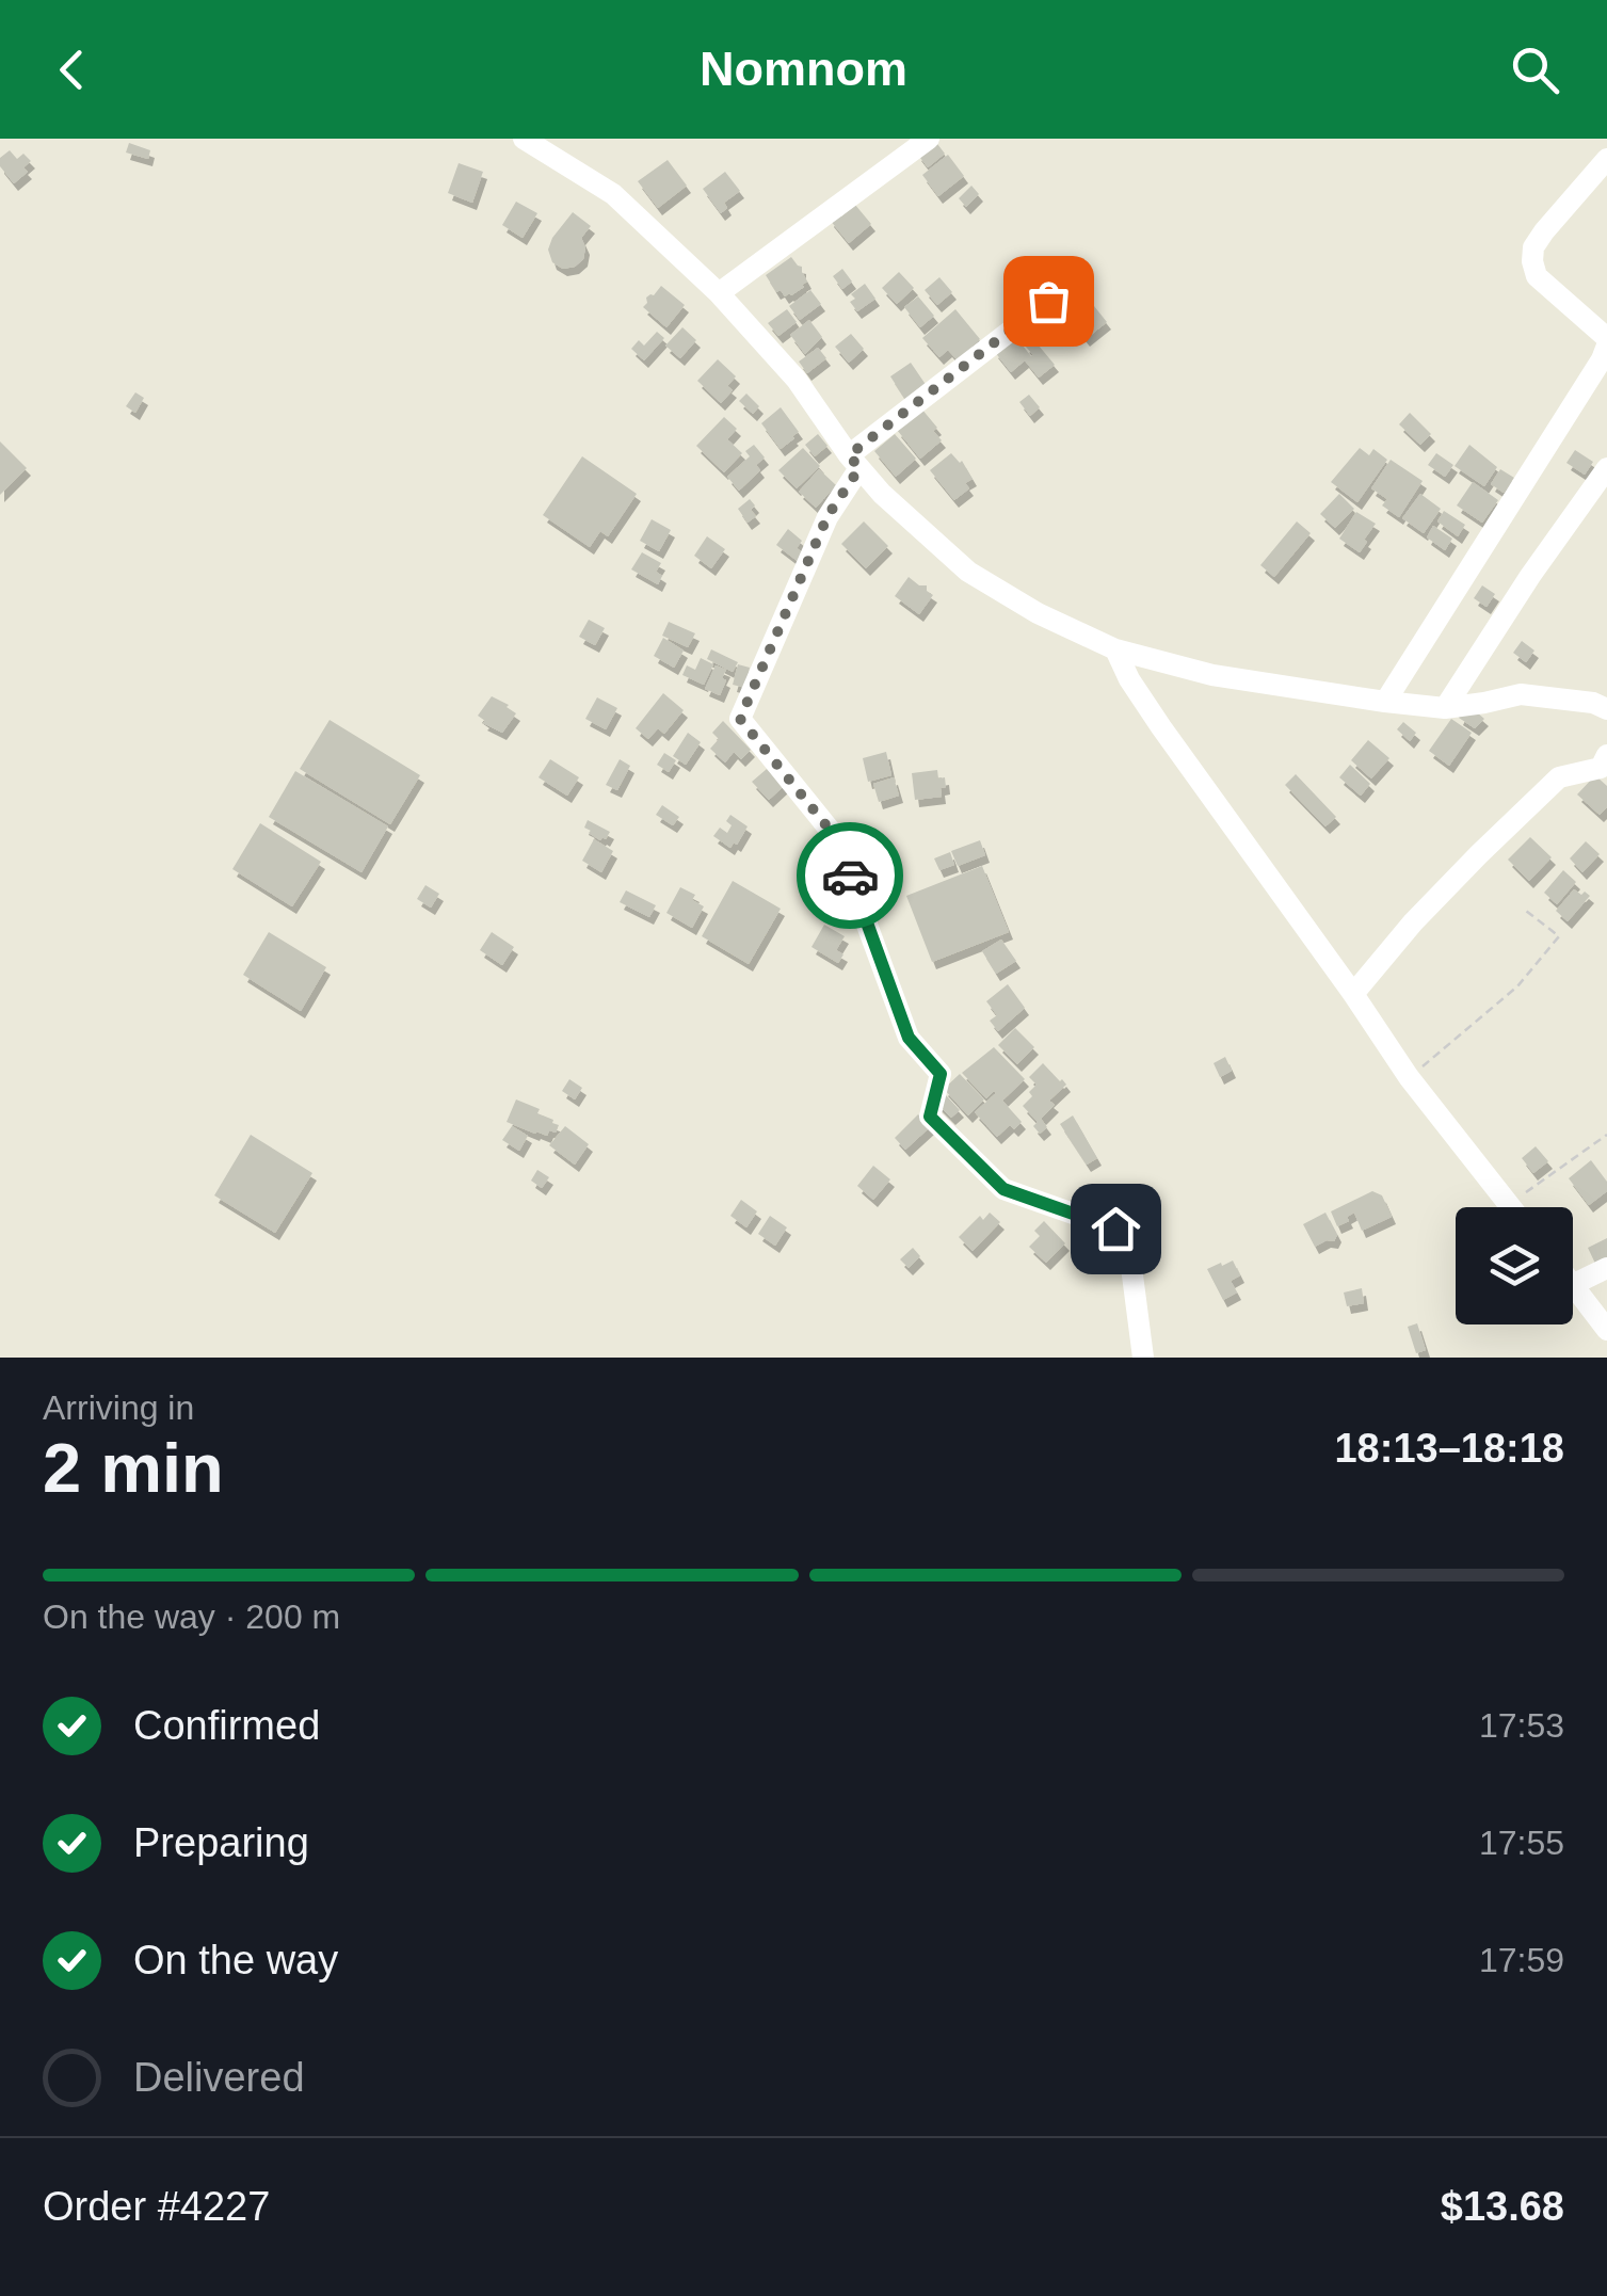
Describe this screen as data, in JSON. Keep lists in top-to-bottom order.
{
  "page": {
    "header": "Nomnom",
    "heading": ["2 min", "Arriving in", "18:13–18:18"],
    "panel": ["Order #4227", "$13.68"],
    "bar": "On the way · 200 m",
    "list": [
      ["Confirmed", "17:53"],
      ["Preparing", "17:55"],
      ["On the way", "17:59"],
      "Delivered"
    ]
  }
}
